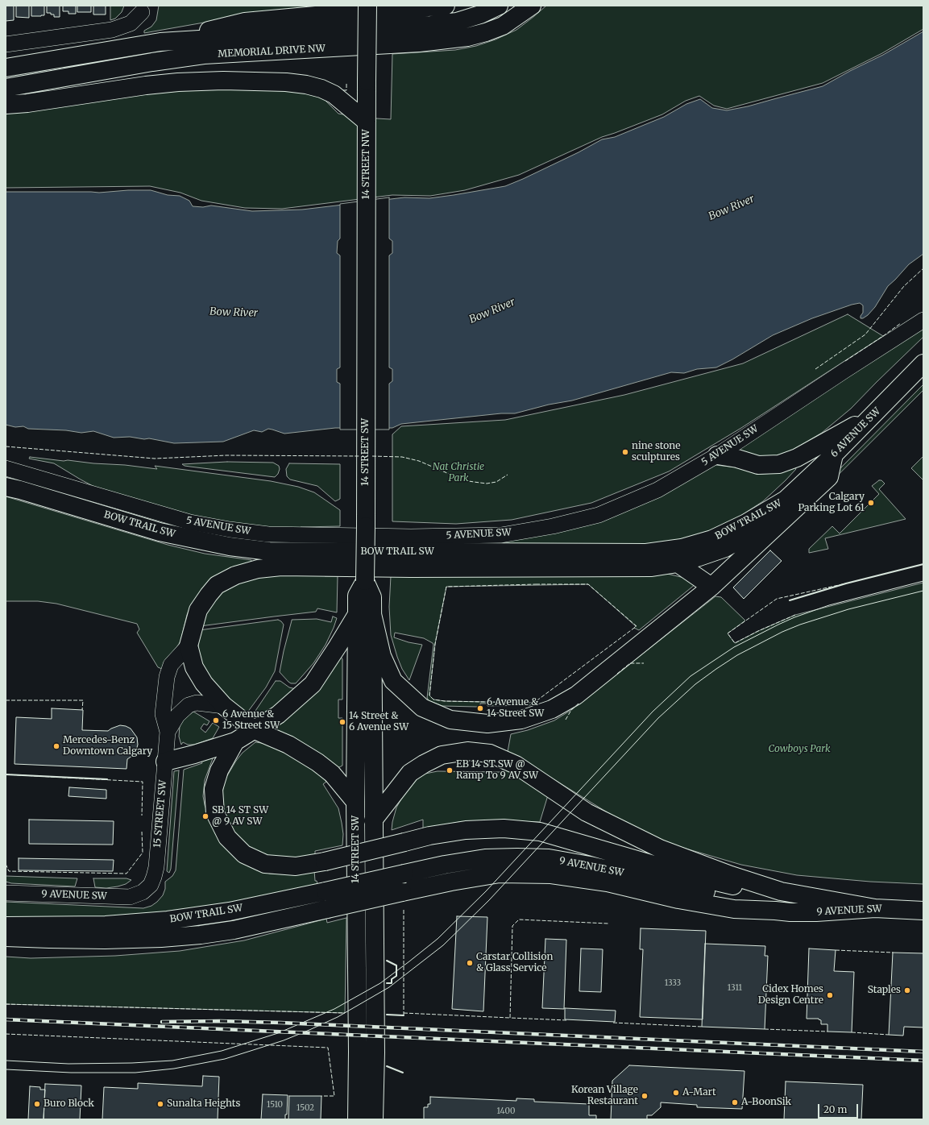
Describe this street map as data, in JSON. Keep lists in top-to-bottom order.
{
  "streets": {
    "main road": [
      "MEMORIAL DRIVE NW",
      "14 STREET NW",
      "6 AVENUE SW",
      "14 STREET SW",
      "BOW TRAIL SW",
      "9 AVENUE SW"
    ],
    "street": ["5 AVENUE SW", "15 STREET SW"]
  },
  "crossings": [
    ["14 STREET NW", "14 STREET SW"],
    ["6 AVENUE SW", "BOW TRAIL SW"],
    ["BOW TRAIL SW", "9 AVENUE SW"],
    ["15 STREET SW", "9 AVENUE SW"]
  ],
  "water": ["Bow River"],
  "parks": ["Nat Christie Park", "Cowboys Park"],
  "places": [
    "nine stone sculptures",
    "Calgary Parking Lot 61",
    "6 Avenue & 14 Street SW",
    "6 Avenue & 15 Street SW",
    "14 Street & 6 Avenue SW",
    "Mercedes-Benz Downtown Calgary",
    "EB 14 ST SW @ Ramp To 9 AV SW",
    "SB 14 ST SW @ 9 AV SW",
    "Carstar Collision & Glass Service",
    "Staples",
    "Cidex Homes Design Centre",
    "A-Mart",
    "Korean Village Restaurant",
    "A-BoonSik",
    "Buro Block",
    "Sunalta Heights"
  ],
  "house_numbers": [
    "1333",
    "1311",
    "1510",
    "1502",
    "1400"
  ],
  "scale_bar": "20 m"
}
